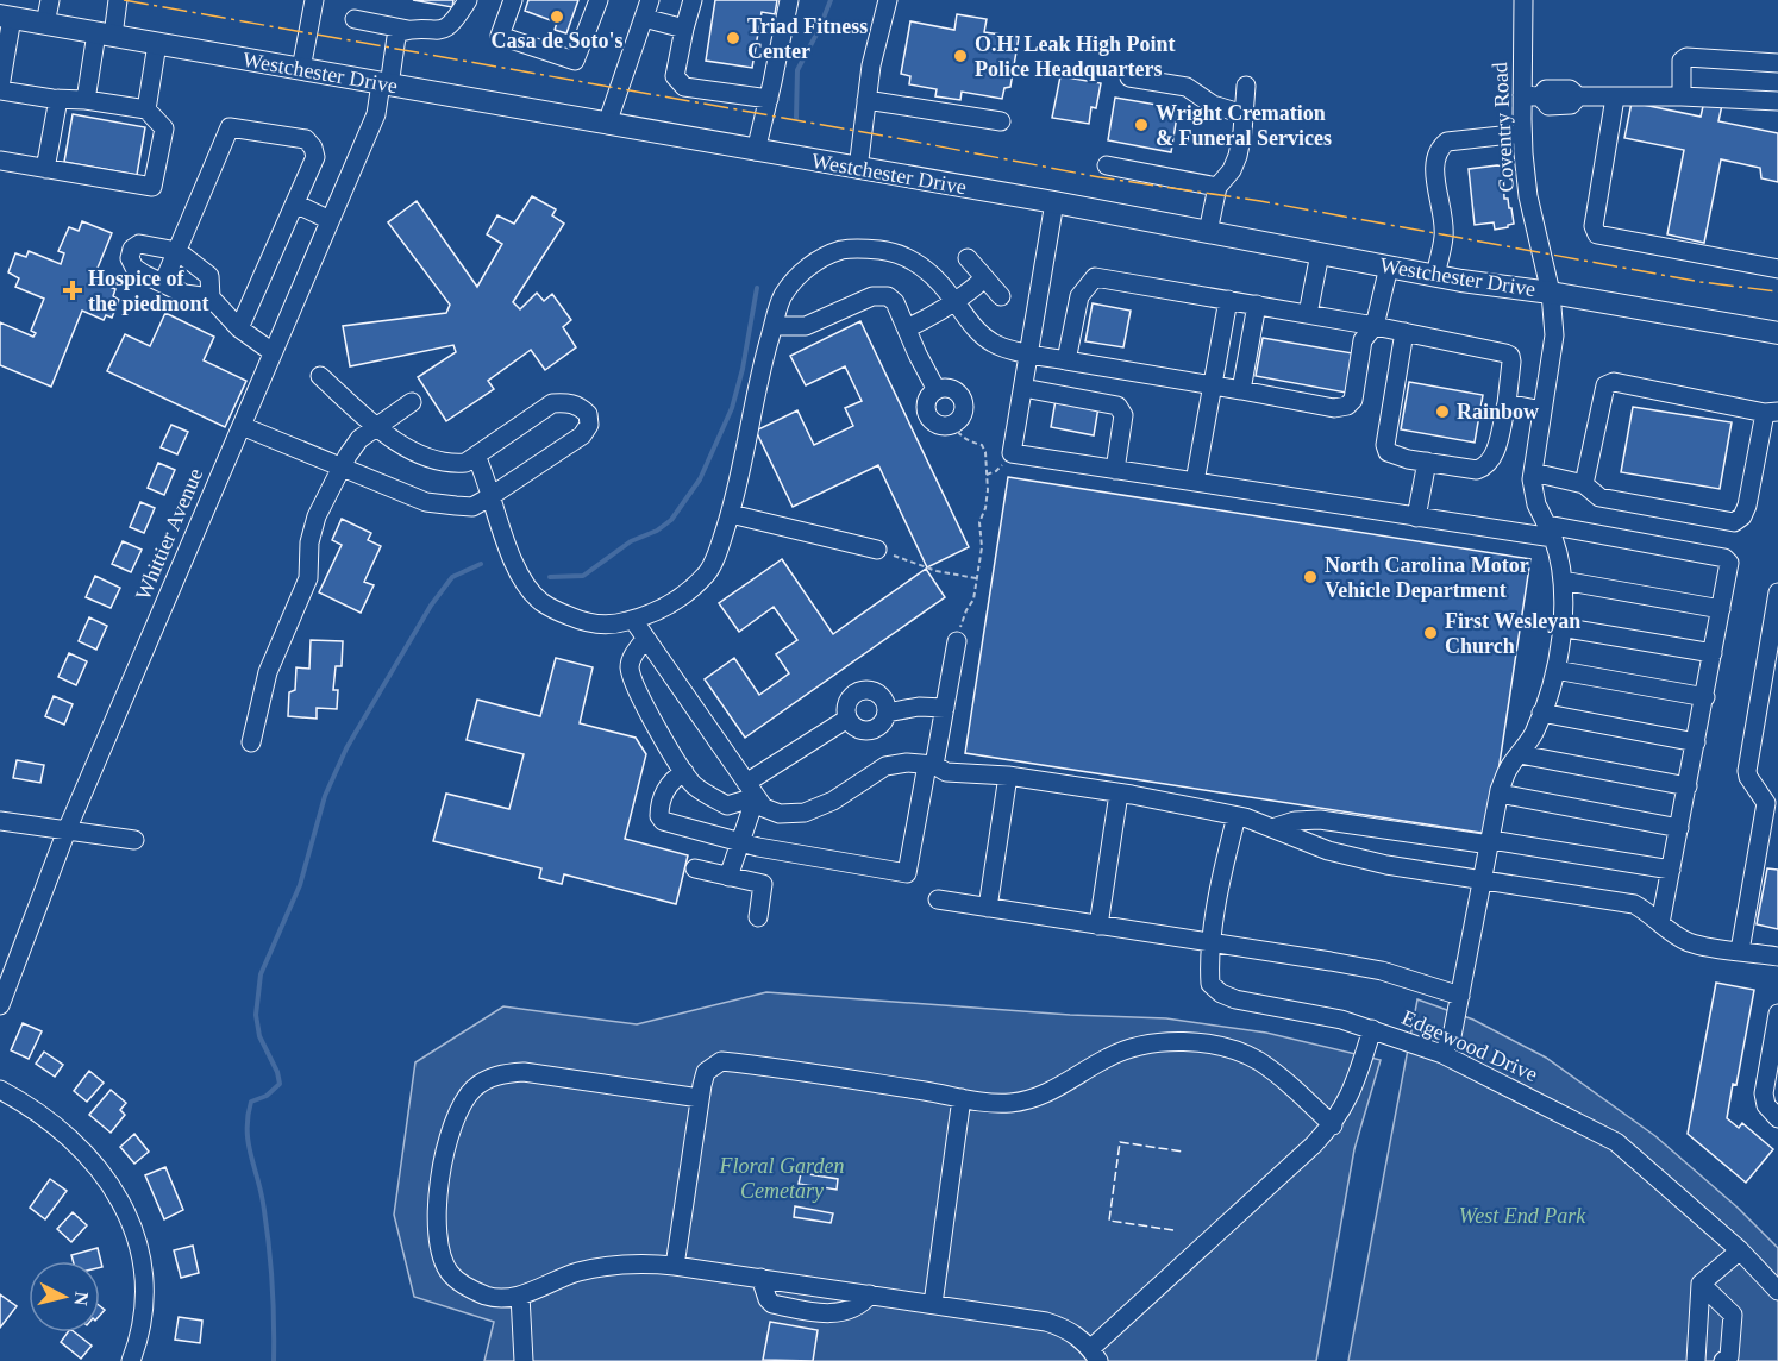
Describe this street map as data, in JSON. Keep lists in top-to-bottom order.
{
  "streets": {
    "main road": ["Westchester Drive"],
    "street": ["Coventry Road", "Whittier Avenue", "Edgewood Drive"]
  },
  "crossings": [
    ["Westchester Drive", "Coventry Road"],
    ["Westchester Drive", "Whittier Avenue"],
    ["Coventry Road", "Edgewood Drive"]
  ],
  "parks": ["Floral Garden Cemetary", "West End Park"],
  "places": {
    "other": [
      "Casa de Soto's",
      "Triad Fitness Center",
      "O.H. Leak High Point Police Headquarters",
      "Wright Cremation & Funeral Services",
      "Rainbow",
      "North Carolina Motor Vehicle Department",
      "First Wesleyan Church"
    ],
    "health": ["Hospice of the piedmont"]
  },
  "north": "right"
}
